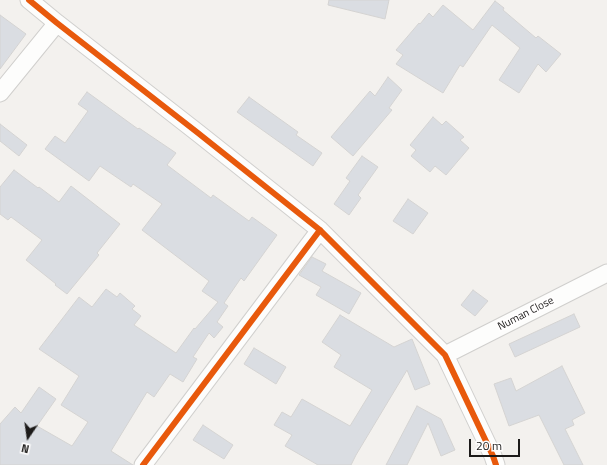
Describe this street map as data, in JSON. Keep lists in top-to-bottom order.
{
  "streets": {
    "street": ["Numan Close"]
  },
  "scale_bar": "20 m",
  "north": "bottom"
}
